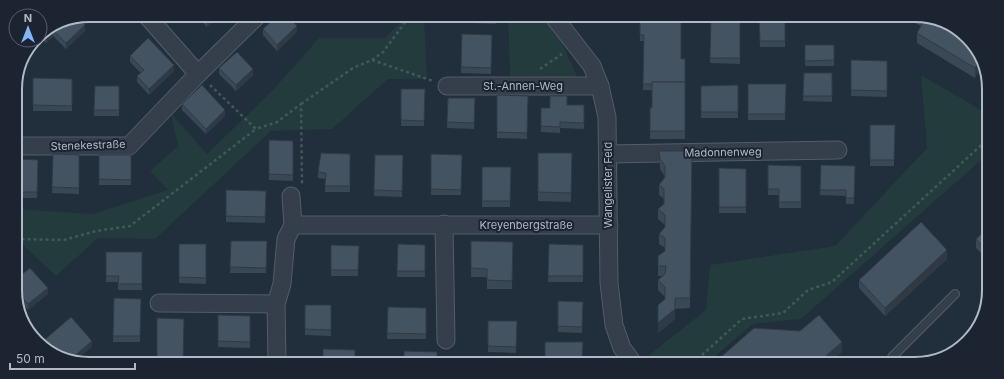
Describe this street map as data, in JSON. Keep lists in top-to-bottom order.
{
  "streets": {
    "street": [
      "St.-Annen-Weg",
      "Stenekestraße",
      "Madonnenweg",
      "Wangelister Feld",
      "Kreyenbergstraße"
    ]
  },
  "crossings": [
    ["St.-Annen-Weg", "Wangelister Feld"],
    ["Madonnenweg", "Wangelister Feld"],
    ["Wangelister Feld", "Kreyenbergstraße"]
  ],
  "scale_bar": "50 m",
  "north": "top"
}
